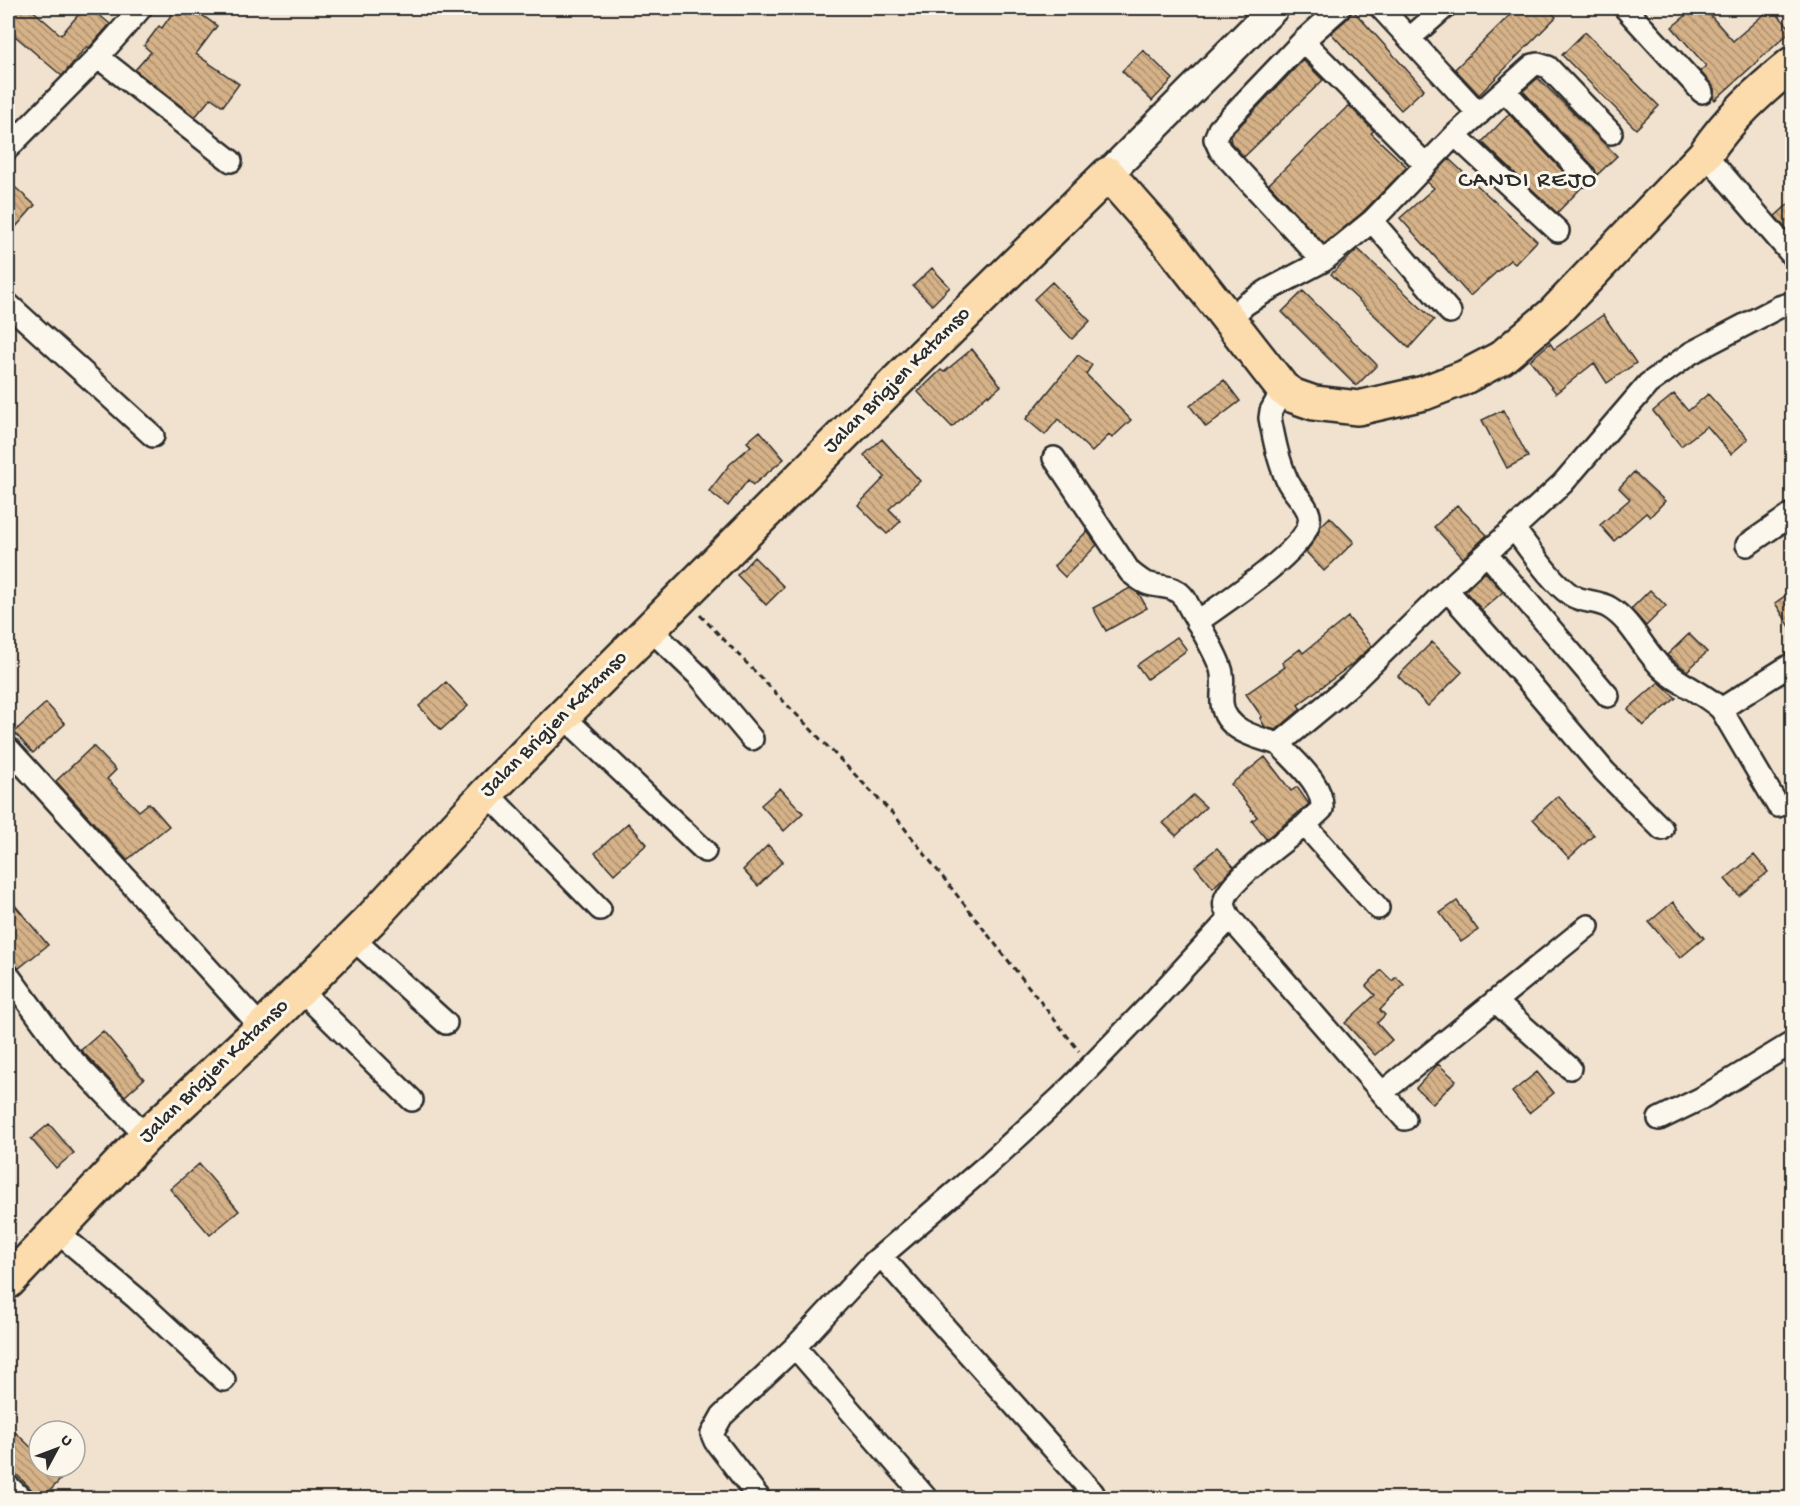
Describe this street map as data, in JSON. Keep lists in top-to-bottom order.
{
  "streets": {
    "main road": ["Jalan Brigjen Katamso"]
  },
  "districts": ["CANDI REJO"],
  "north": "top right"
}
